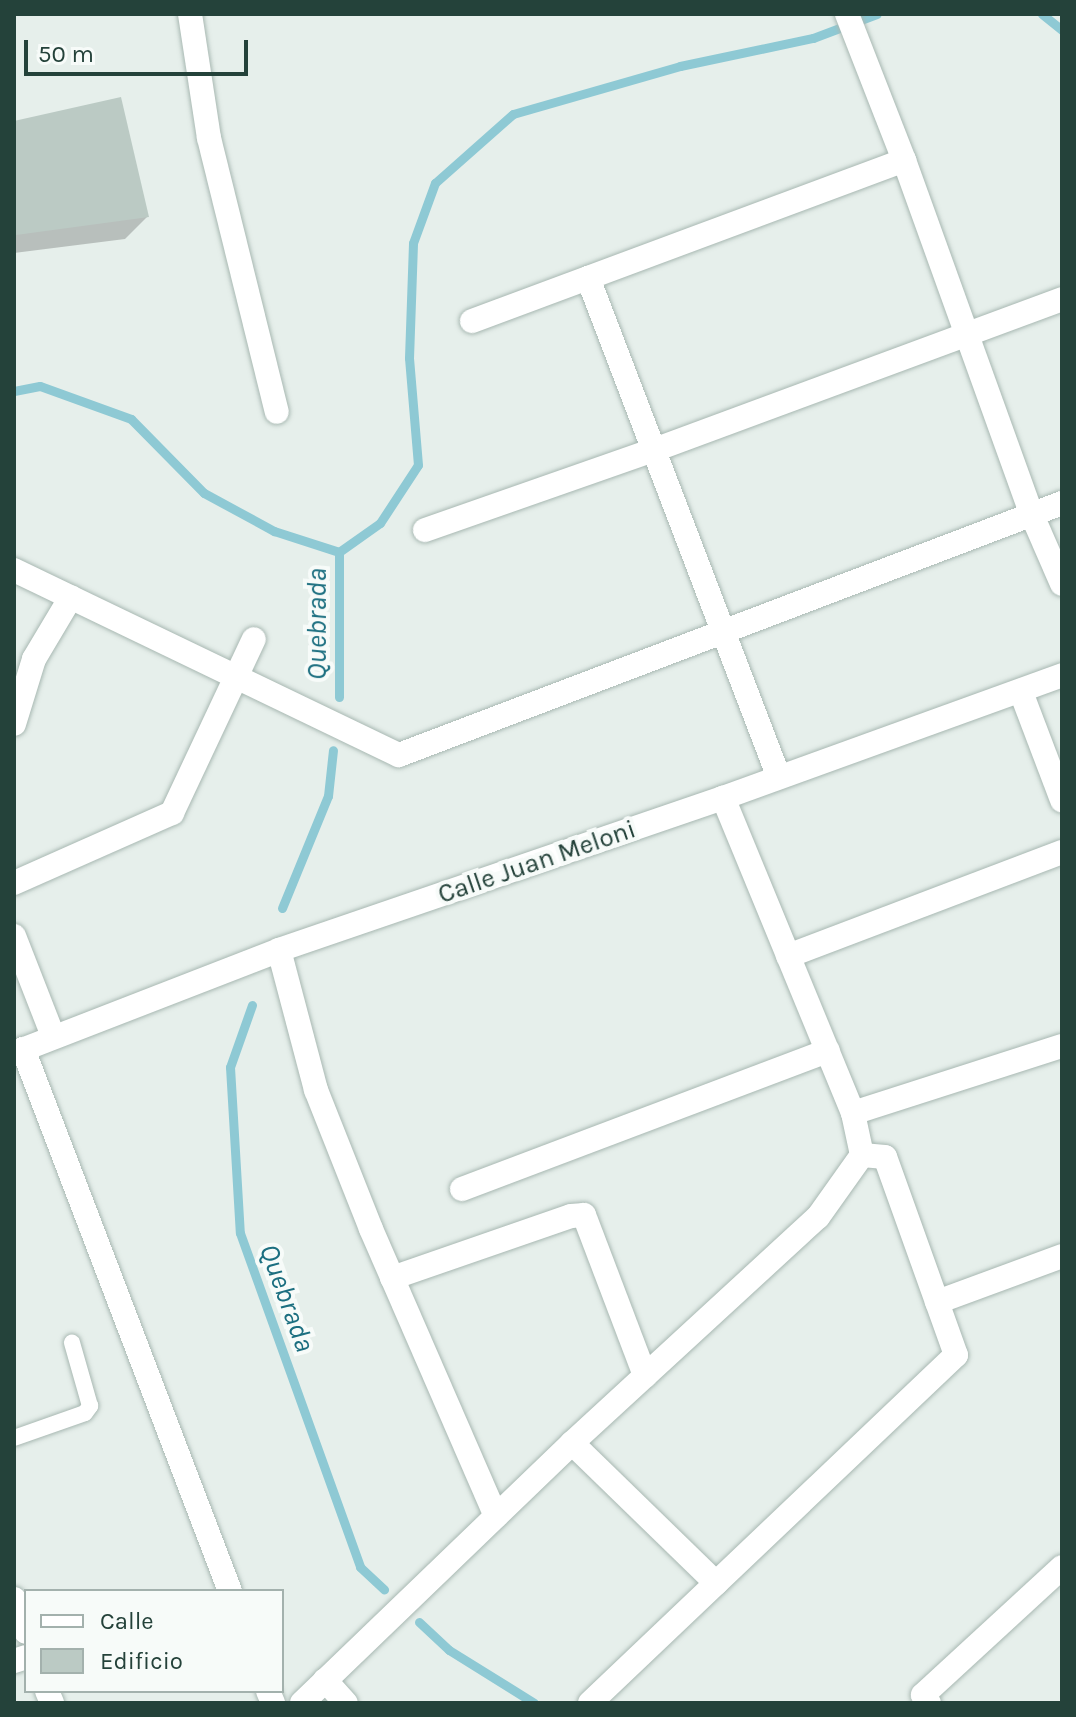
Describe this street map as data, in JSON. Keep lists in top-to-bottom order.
{
  "streets": {
    "street": ["Calle Juan Meloni"]
  },
  "water": ["Quebrada"],
  "legend": ["Calle", "Edificio"],
  "scale_bar": "50 m"
}
